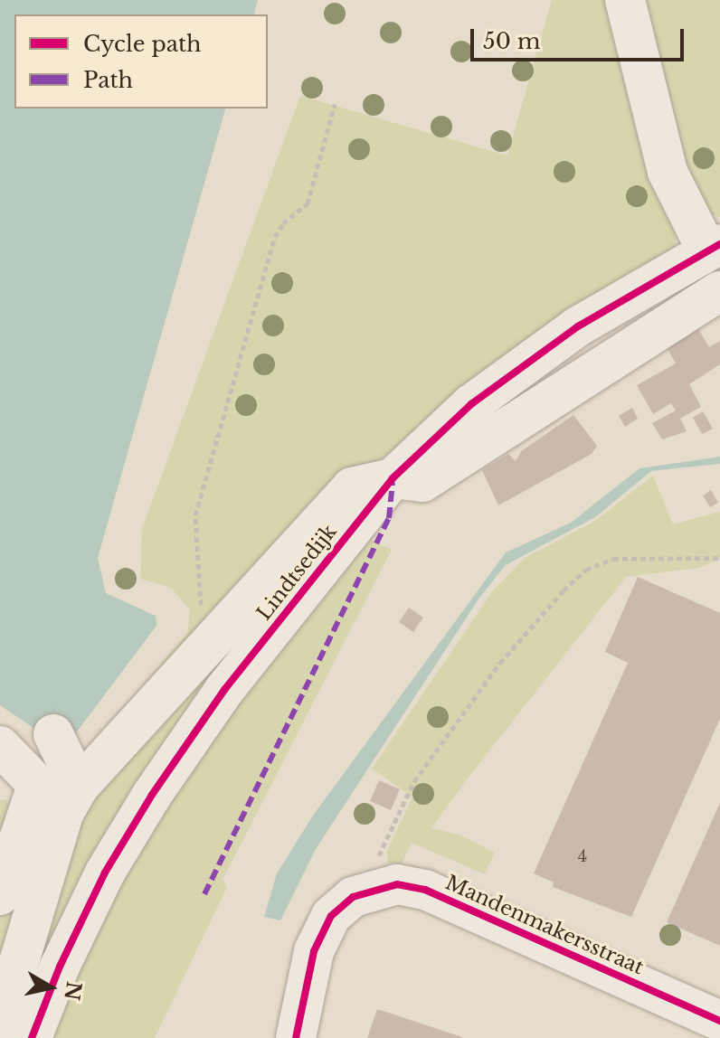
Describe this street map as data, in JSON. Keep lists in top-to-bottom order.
{
  "streets": {
    "street": ["Lindtsedijk", "Mandenmakersstraat"]
  },
  "house_numbers": ["4"],
  "legend": ["Cycle path", "Path"],
  "scale_bar": "50 m",
  "north": "right"
}
